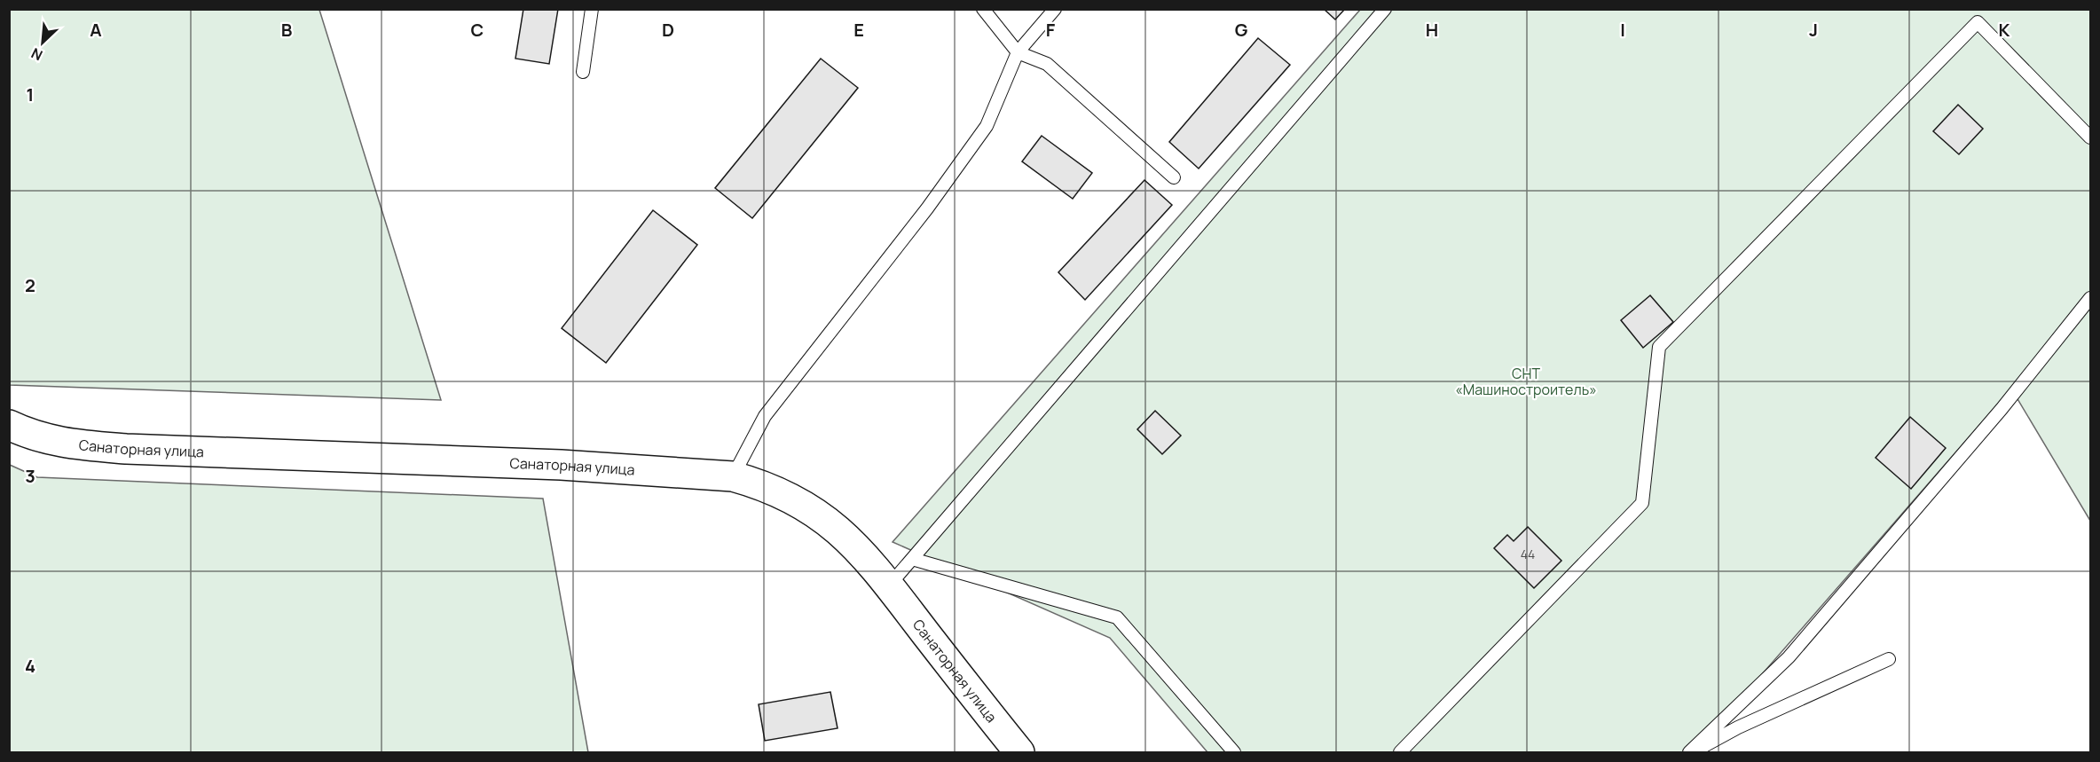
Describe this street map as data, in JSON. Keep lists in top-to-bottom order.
{
  "streets": {
    "street": ["Санаторная улица"]
  },
  "parks": ["СНТ «Машиностроитель»"],
  "house_numbers": ["44"],
  "north": "bottom left",
  "grid": {
    "columns": [
      "A",
      "B",
      "C",
      "D",
      "E",
      "F",
      "G",
      "H",
      "I",
      "J",
      "K"
    ],
    "rows": [
      "1",
      "2",
      "3",
      "4"
    ]
  }
}
